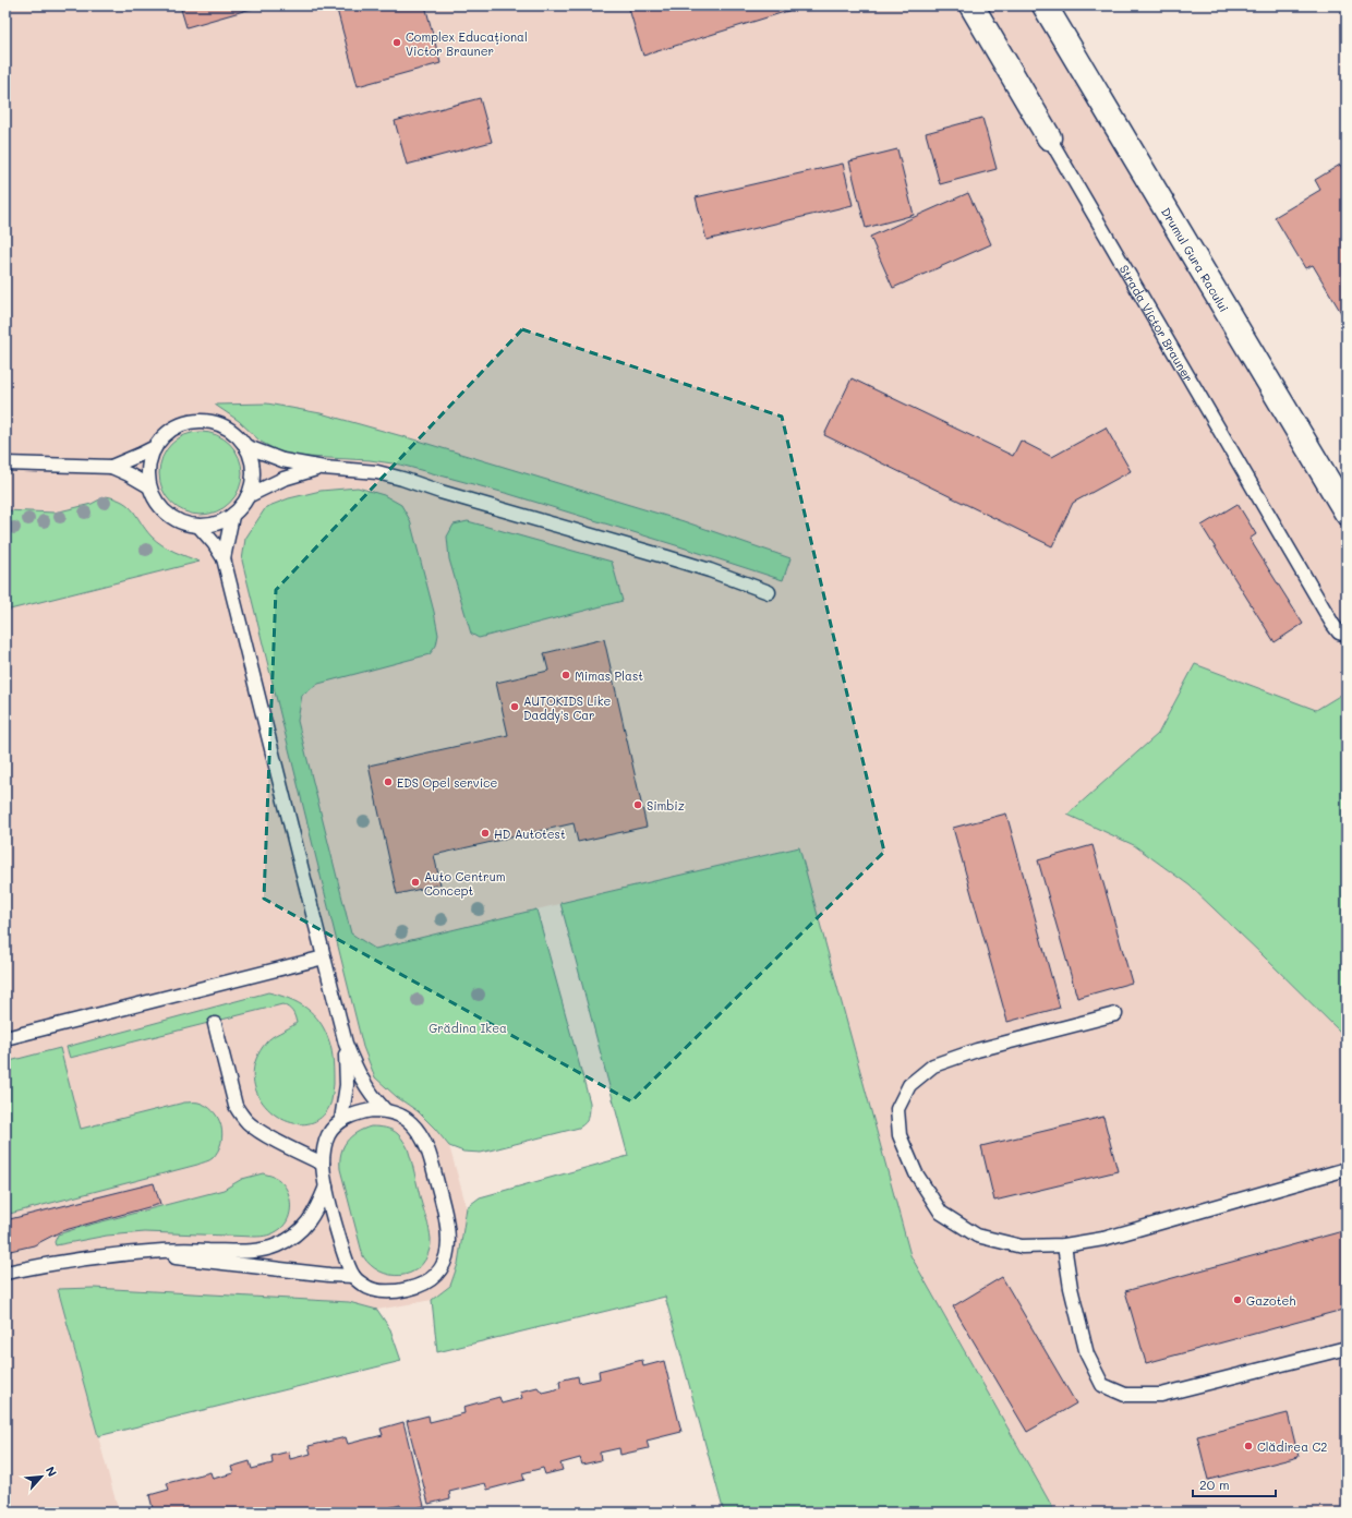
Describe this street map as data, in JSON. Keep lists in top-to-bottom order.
{
  "streets": {
    "street": ["Drumul Gura Racului", "Strada Victor Brauner"]
  },
  "parks": ["Grădina Ikea"],
  "places": [
    "Complex Educațional Victor Brauner",
    "Mimas Plast",
    "AUTOKIDS Like Daddy's Car",
    "EDS Opel service",
    "Simbiz",
    "HD Autotest",
    "Auto Centrum Concept",
    "Gazoteh",
    "Clădirea C2"
  ],
  "scale_bar": "20 m",
  "north": "top right"
}
